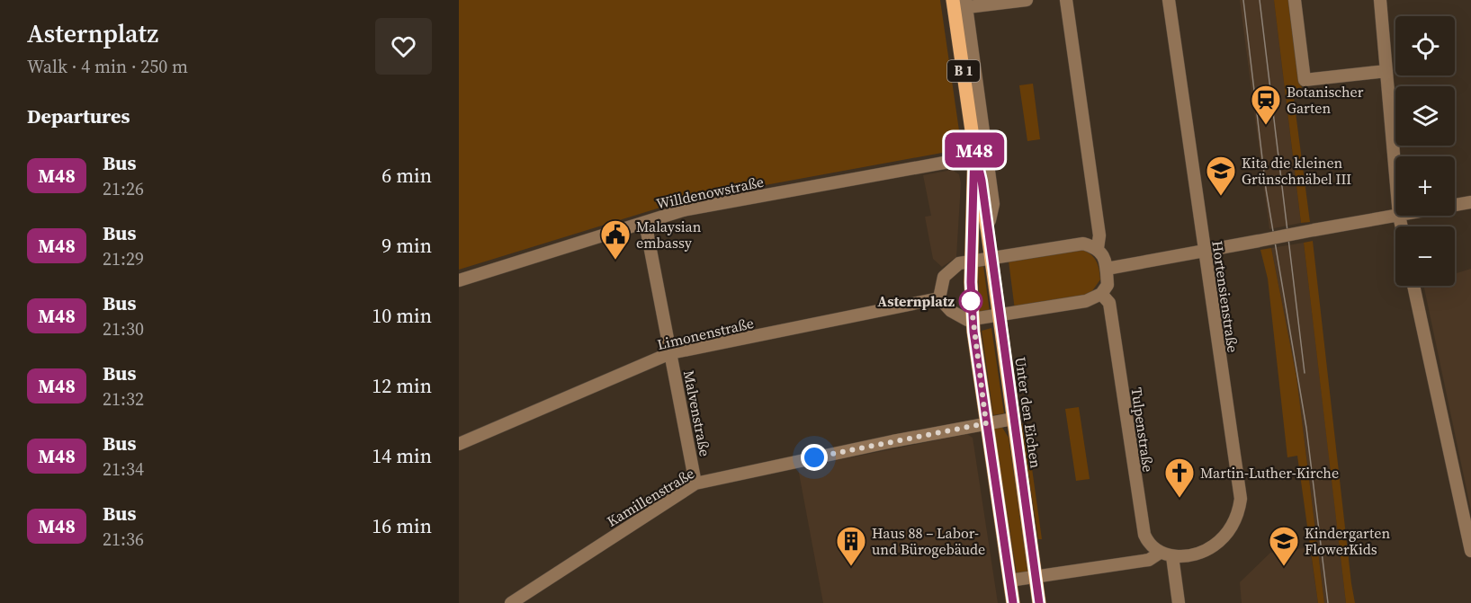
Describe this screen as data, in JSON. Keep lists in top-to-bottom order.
{
  "streets": {
    "main road": ["B 1", "Unter den Eichen"],
    "street": [
      "Willdenowstraße",
      "Hortensienstraße",
      "Limonenstraße",
      "Malvenstraße",
      "Tulpenstraße",
      "Kamillenstraße"
    ]
  },
  "crossings": [
    ["Willdenowstraße", "Unter den Eichen"],
    ["Willdenowstraße", "Malvenstraße"],
    ["Limonenstraße", "Malvenstraße"],
    ["Unter den Eichen", "Kamillenstraße"],
    ["Malvenstraße", "Kamillenstraße"]
  ],
  "places": {
    "station": ["Botanischer Garten"],
    "school or university": ["Kita die kleinen Grünschnäbel III", "Kindergarten FlowerKids"],
    "public building": ["Malaysian embassy"],
    "other": ["Asternplatz"],
    "church": ["Martin-Luther-Kirche"],
    "building": ["Haus 88 – Labor- und Bürogebäude"]
  },
  "lines": ["bus line M48"],
  "page": {
    "heading": [
      ["Asternplatz", "Walk · 4 min · 250 m"],
      "Departures"
    ],
    "on_map": "M48",
    "map_buttons": ["+", "−"],
    "list": [
      {
        "mark": "M48",
        "name": "Bus",
        "note": "21:26",
        "value": "6 min"
      },
      {
        "mark": "M48",
        "name": "Bus",
        "note": "21:29",
        "value": "9 min"
      },
      {
        "mark": "M48",
        "name": "Bus",
        "note": "21:30",
        "value": "10 min"
      },
      {
        "mark": "M48",
        "name": "Bus",
        "note": "21:32",
        "value": "12 min"
      },
      {
        "mark": "M48",
        "name": "Bus",
        "note": "21:34",
        "value": "14 min"
      },
      {
        "mark": "M48",
        "name": "Bus",
        "note": "21:36",
        "value": "16 min"
      }
    ]
  }
}
